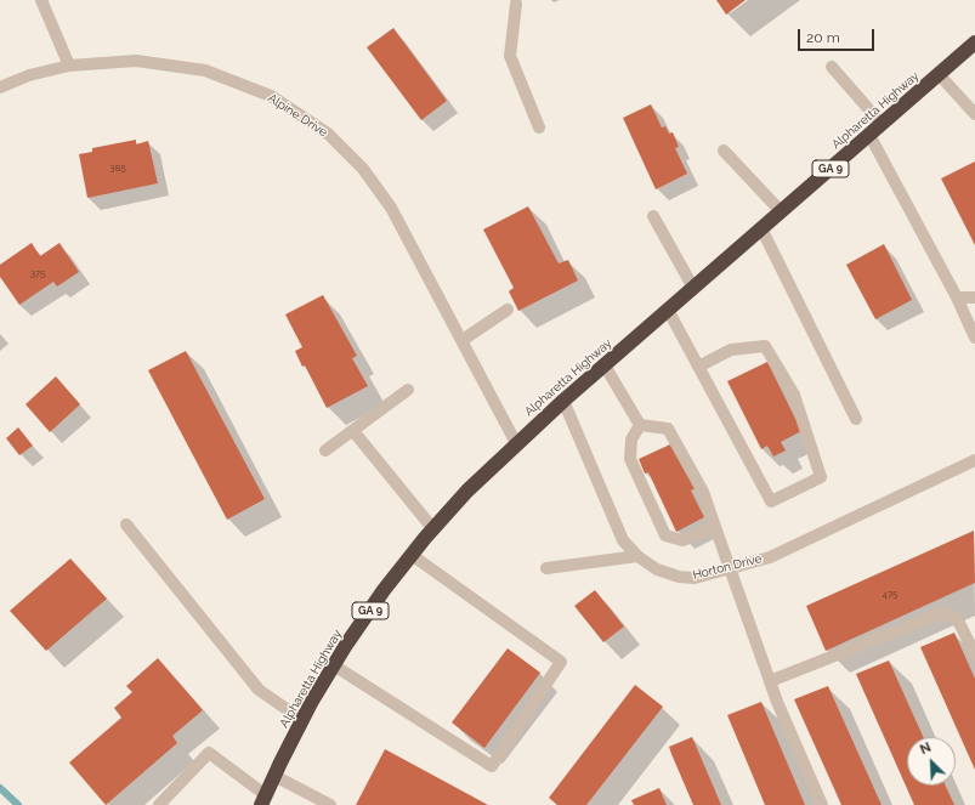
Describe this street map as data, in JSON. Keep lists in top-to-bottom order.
{
  "streets": {
    "highway": ["Alpharetta Highway", "GA 9"],
    "street": ["Alpine Drive", "Horton Drive"]
  },
  "crossings": [
    ["Alpharetta Highway", "Alpine Drive"],
    ["Alpharetta Highway", "Horton Drive"]
  ],
  "house_numbers": ["385", "375", "475"],
  "scale_bar": "20 m",
  "north": "top left"
}
